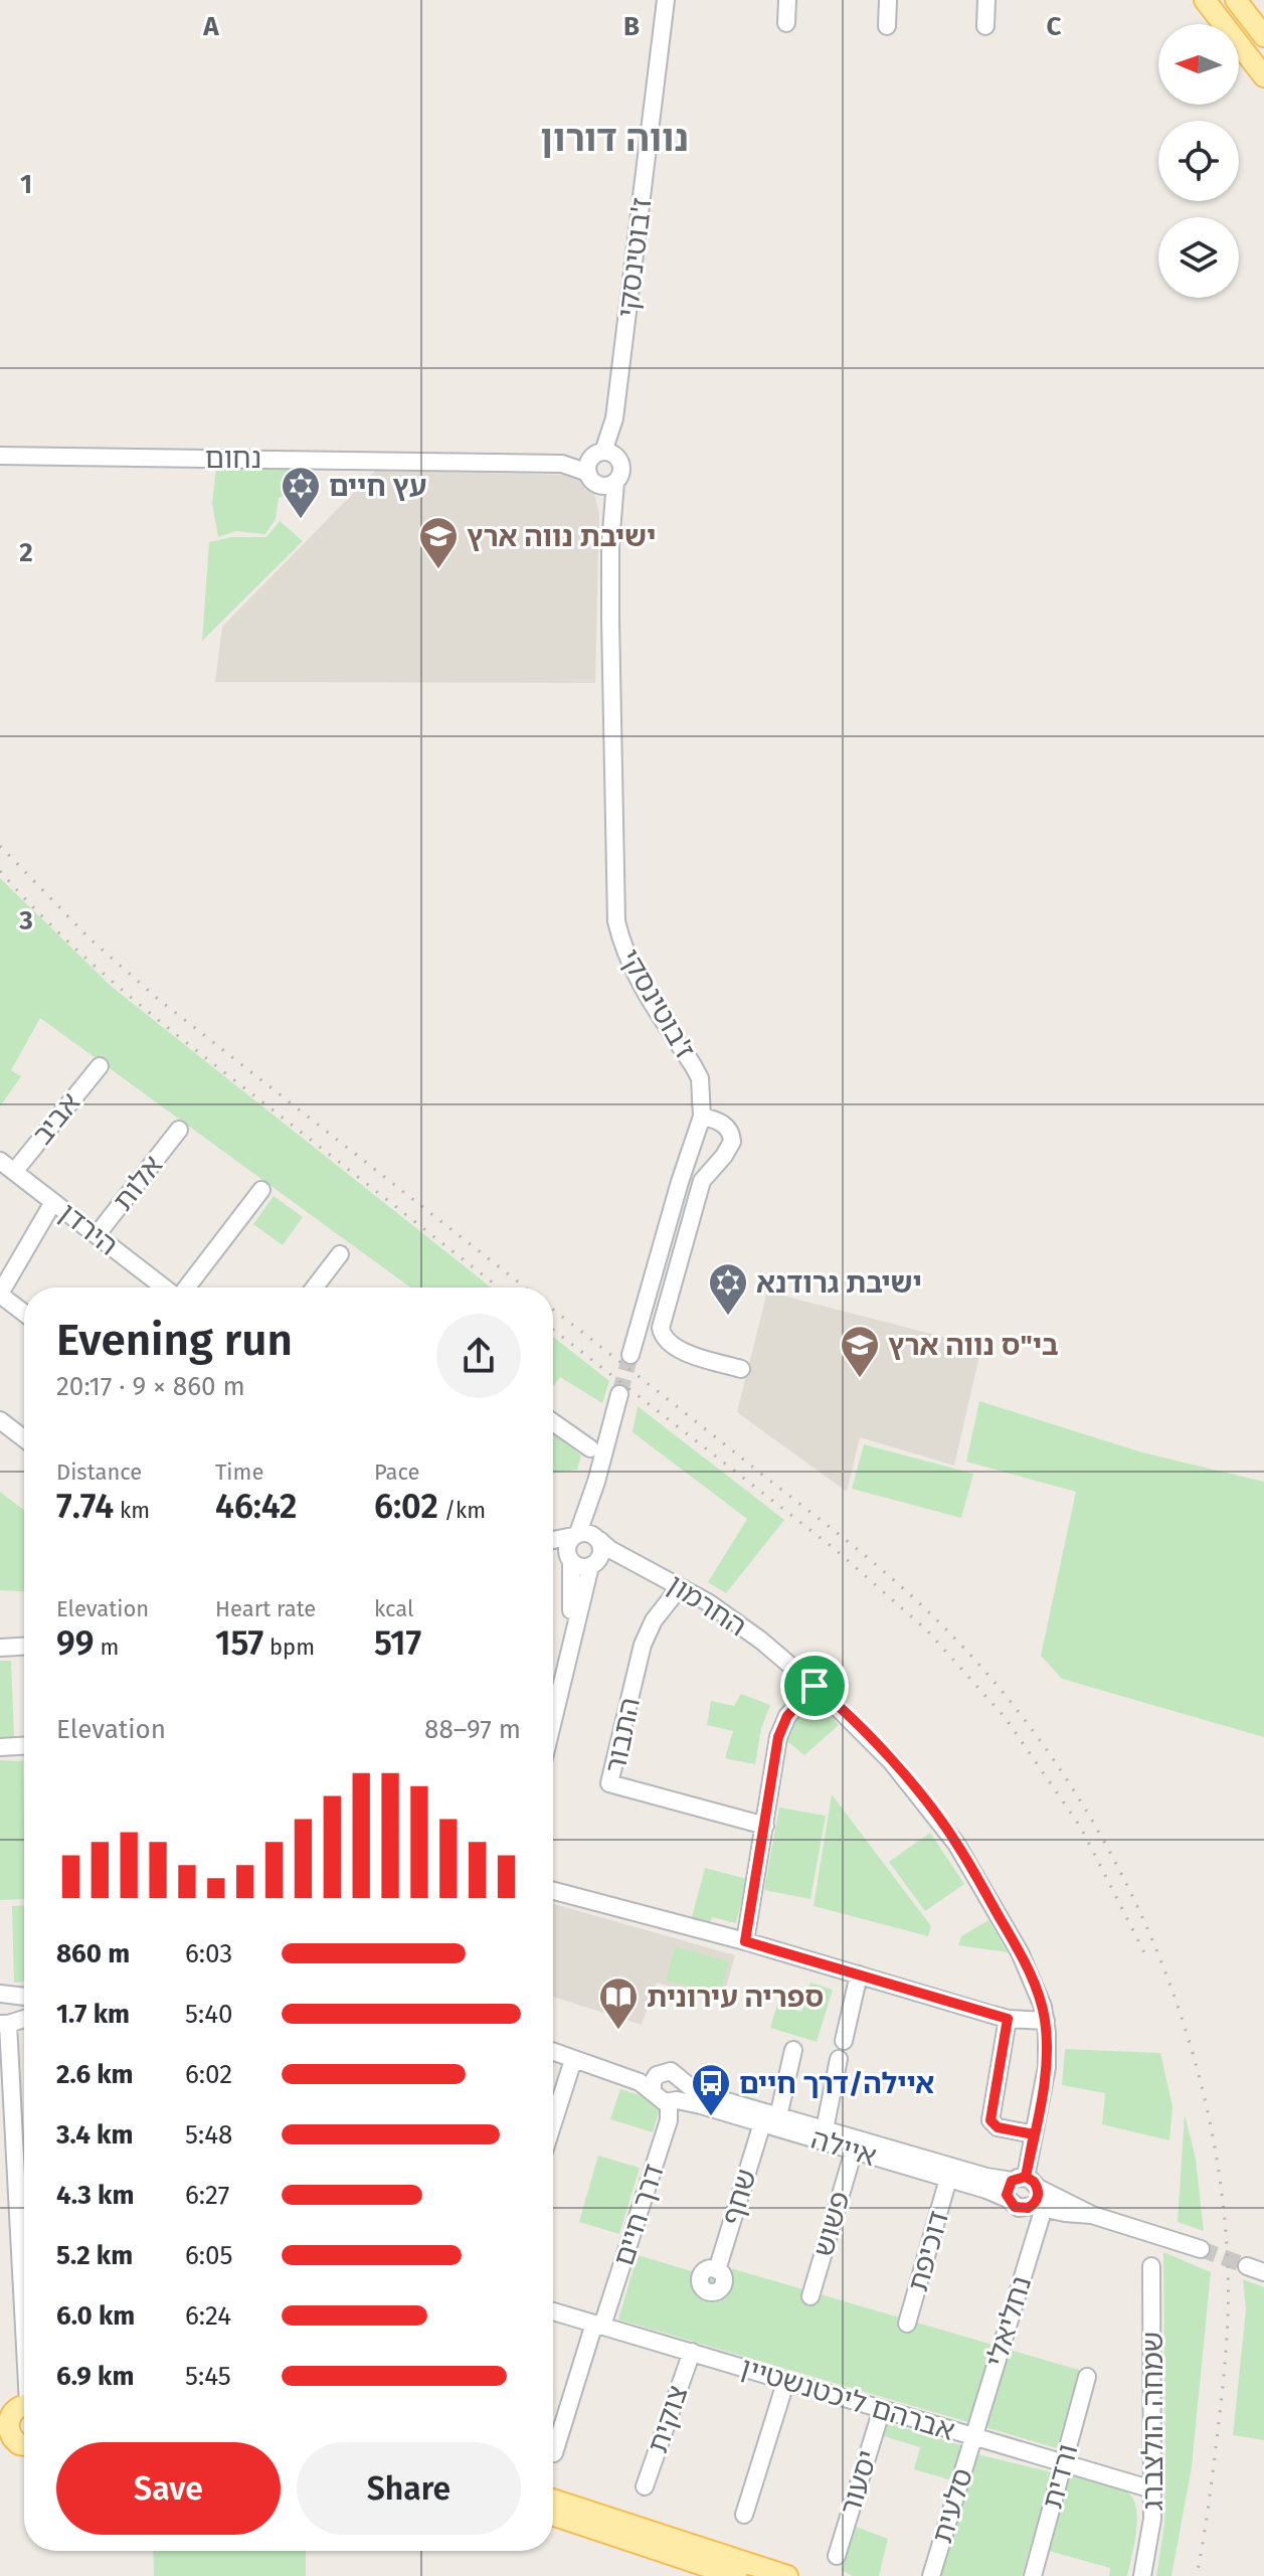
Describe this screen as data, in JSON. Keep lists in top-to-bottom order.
{
  "streets": {
    "street": [
      "ז'בוטינסקי",
      "נחום",
      "אביב",
      "אלות",
      "הירדן",
      "החרמון",
      "התבור",
      "איילה",
      "שחף",
      "דרך חיים",
      "פשוש",
      "דוכיפת",
      "נחליאלי",
      "אברהם ליכטנשטיין",
      "צוקית",
      "שמחה הולצברג",
      "ורדית",
      "יסעור",
      "סלעית"
    ]
  },
  "crossings": [
    ["ז'בוטינסקי", "נחום"],
    ["אביב", "הירדן"],
    ["אלות", "הירדן"],
    ["החרמון", "התבור"],
    ["החרמון", "איילה"],
    ["החרמון", "נחליאלי"],
    ["איילה", "שחף"],
    ["איילה", "דרך חיים"],
    ["איילה", "פשוש"],
    ["איילה", "דוכיפת"],
    ["איילה", "נחליאלי"],
    ["דרך חיים", "אברהם ליכטנשטיין"],
    ["נחליאלי", "אברהם ליכטנשטיין"],
    ["נחליאלי", "סלעית"],
    ["אברהם ליכטנשטיין", "צוקית"],
    ["אברהם ליכטנשטיין", "שמחה הולצברג"],
    ["אברהם ליכטנשטיין", "ורדית"],
    ["אברהם ליכטנשטיין", "יסעור"],
    ["אברהם ליכטנשטיין", "סלעית"]
  ],
  "districts": ["נווה דורון"],
  "places": {
    "synagogue": ["עץ חיים", "ישיבת גרודנא"],
    "school or university": ["ישיבת נווה ארץ", "בי\"ס נווה ארץ"],
    "library": ["ספריה עירונית"],
    "bus stop": ["איילה/דרך חיים"]
  },
  "north": "left",
  "page": {
    "heading": ["Evening run", "20:17 · 9 × 860 m"],
    "stats": [
      ["Distance", "7.74 km"],
      ["Time", "46:42"],
      ["Pace", "6:02 /km"],
      ["Elevation", "99 m"],
      ["Heart rate", "157 bpm"],
      ["kcal", "517"]
    ],
    "chart": ["Elevation", "88–97 m"],
    "list": [
      {
        "name": "860 m",
        "note": "6:03"
      },
      {
        "name": "1.7 km",
        "note": "5:40"
      },
      {
        "name": "2.6 km",
        "note": "6:02"
      },
      {
        "name": "3.4 km",
        "note": "5:48"
      },
      {
        "name": "4.3 km",
        "note": "6:27"
      },
      {
        "name": "5.2 km",
        "note": "6:05"
      },
      {
        "name": "6.0 km",
        "note": "6:24"
      },
      {
        "name": "6.9 km",
        "note": "5:45"
      }
    ],
    "buttons": ["Save", "Share"]
  },
  "grid": {
    "columns": ["A", "B", "C"],
    "rows": ["1", "2", "3"]
  }
}
